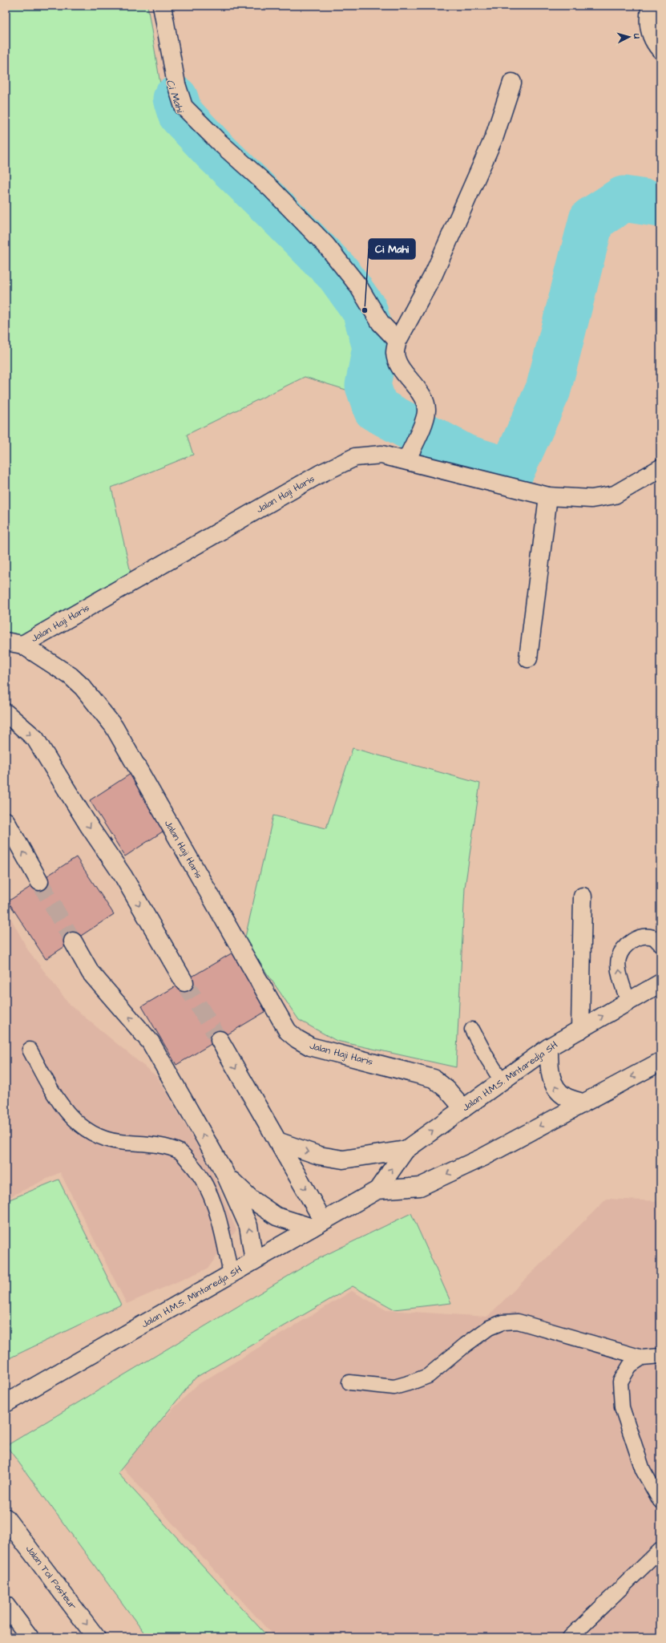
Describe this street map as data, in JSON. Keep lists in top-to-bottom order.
{
  "streets": {
    "main road": ["Jalan Haji Haris", "Jalan H.M.S. Mintaredja SH", "Jalan Tol Pasteur"]
  },
  "crossings": [
    ["Jalan Haji Haris", "Jalan H.M.S. Mintaredja SH"]
  ],
  "one_way": ["Jalan Tol Pasteur"],
  "water": ["Ci Mahi"],
  "places": ["Ci Mahi"],
  "north": "right"
}
